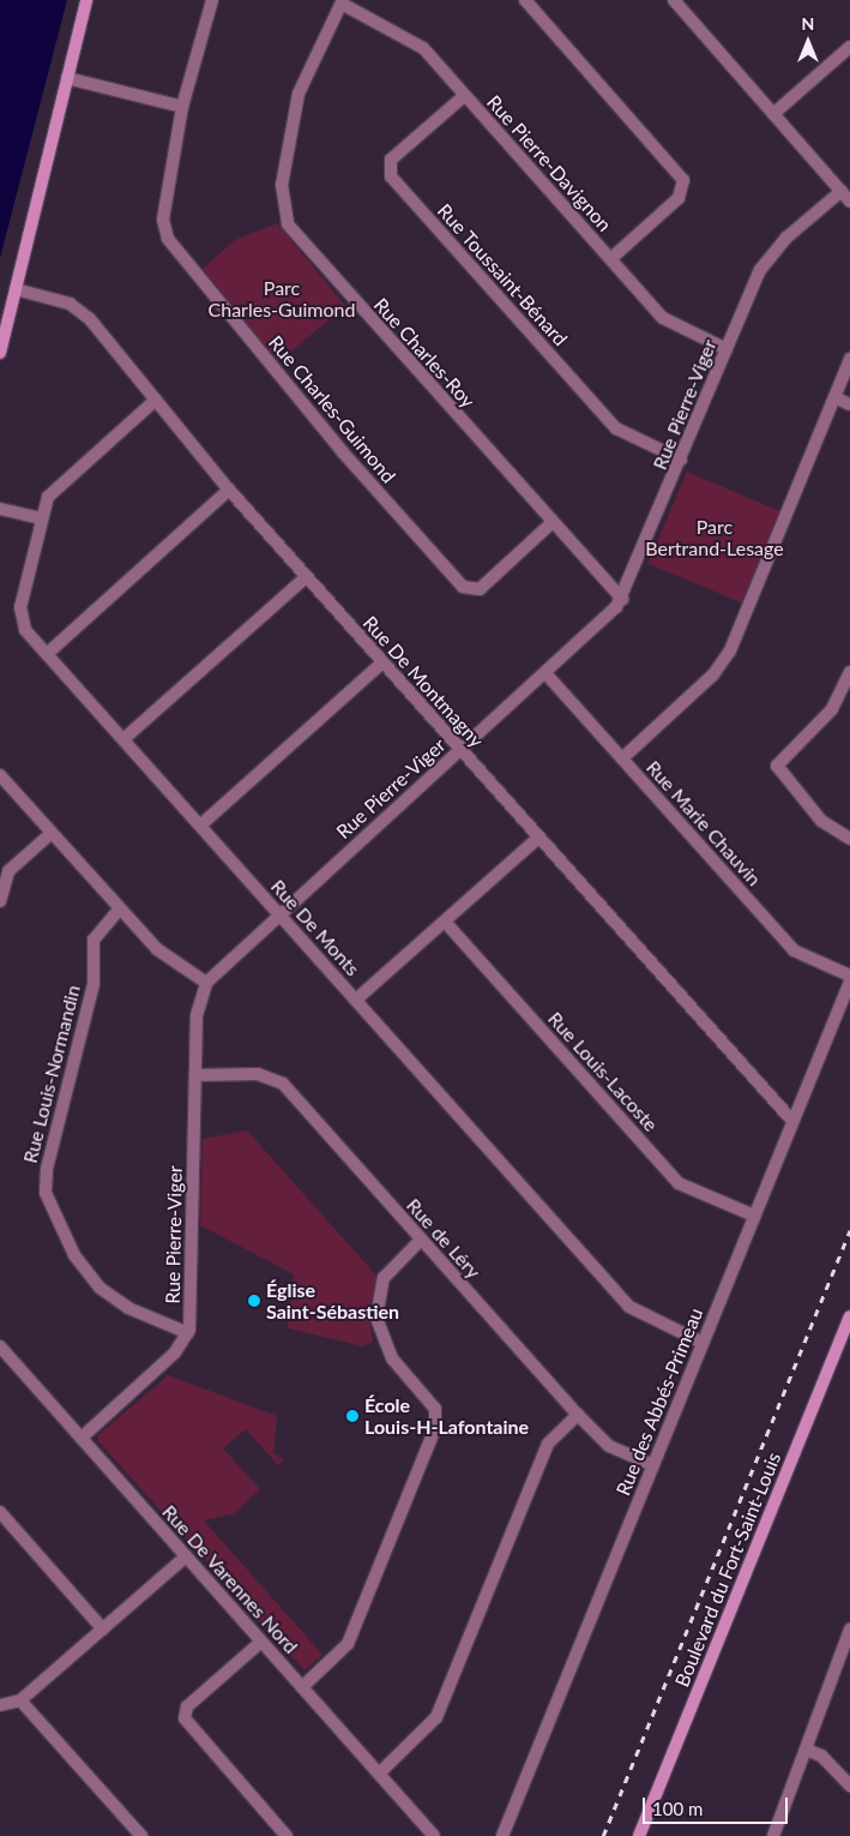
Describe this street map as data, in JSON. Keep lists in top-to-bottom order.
{
  "streets": {
    "street": [
      "Rue Pierre-Davignon",
      "Rue Toussaint-Bénard",
      "Rue Charles-Roy",
      "Rue Pierre-Viger",
      "Rue Charles-Guimond",
      "Rue De Montmagny",
      "Rue Marie Chauvin",
      "Rue De Monts",
      "Rue Louis-Lacoste",
      "Rue Louis-Normandin",
      "Rue de Léry",
      "Rue des Abbés-Primeau",
      "Boulevard du Fort-Saint-Louis",
      "Rue De Varennes Nord"
    ]
  },
  "crossings": [
    ["Rue Pierre-Davignon", "Rue Toussaint-Bénard"],
    ["Rue Pierre-Davignon", "Rue Charles-Roy"],
    ["Rue Pierre-Davignon", "Rue Pierre-Viger"],
    ["Rue Toussaint-Bénard", "Rue Pierre-Viger"],
    ["Rue Charles-Roy", "Rue Pierre-Viger"],
    ["Rue Charles-Roy", "Rue Charles-Guimond"],
    ["Rue Pierre-Viger", "Rue De Montmagny"],
    ["Rue Pierre-Viger", "Rue Marie Chauvin"],
    ["Rue Pierre-Viger", "Rue De Monts"],
    ["Rue Pierre-Viger", "Rue Louis-Normandin"],
    ["Rue Pierre-Viger", "Rue de Léry"],
    ["Rue De Montmagny", "Rue De Monts"],
    ["Rue De Montmagny", "Rue des Abbés-Primeau"],
    ["Rue De Monts", "Rue des Abbés-Primeau"],
    ["Rue Louis-Lacoste", "Rue des Abbés-Primeau"],
    ["Rue de Léry", "Rue des Abbés-Primeau"]
  ],
  "parks": ["Parc Charles-Guimond", "Parc Bertrand-Lesage"],
  "places": ["Église Saint-Sébastien", "École Louis-H-Lafontaine"],
  "scale_bar": "100 m",
  "north": "top"
}
